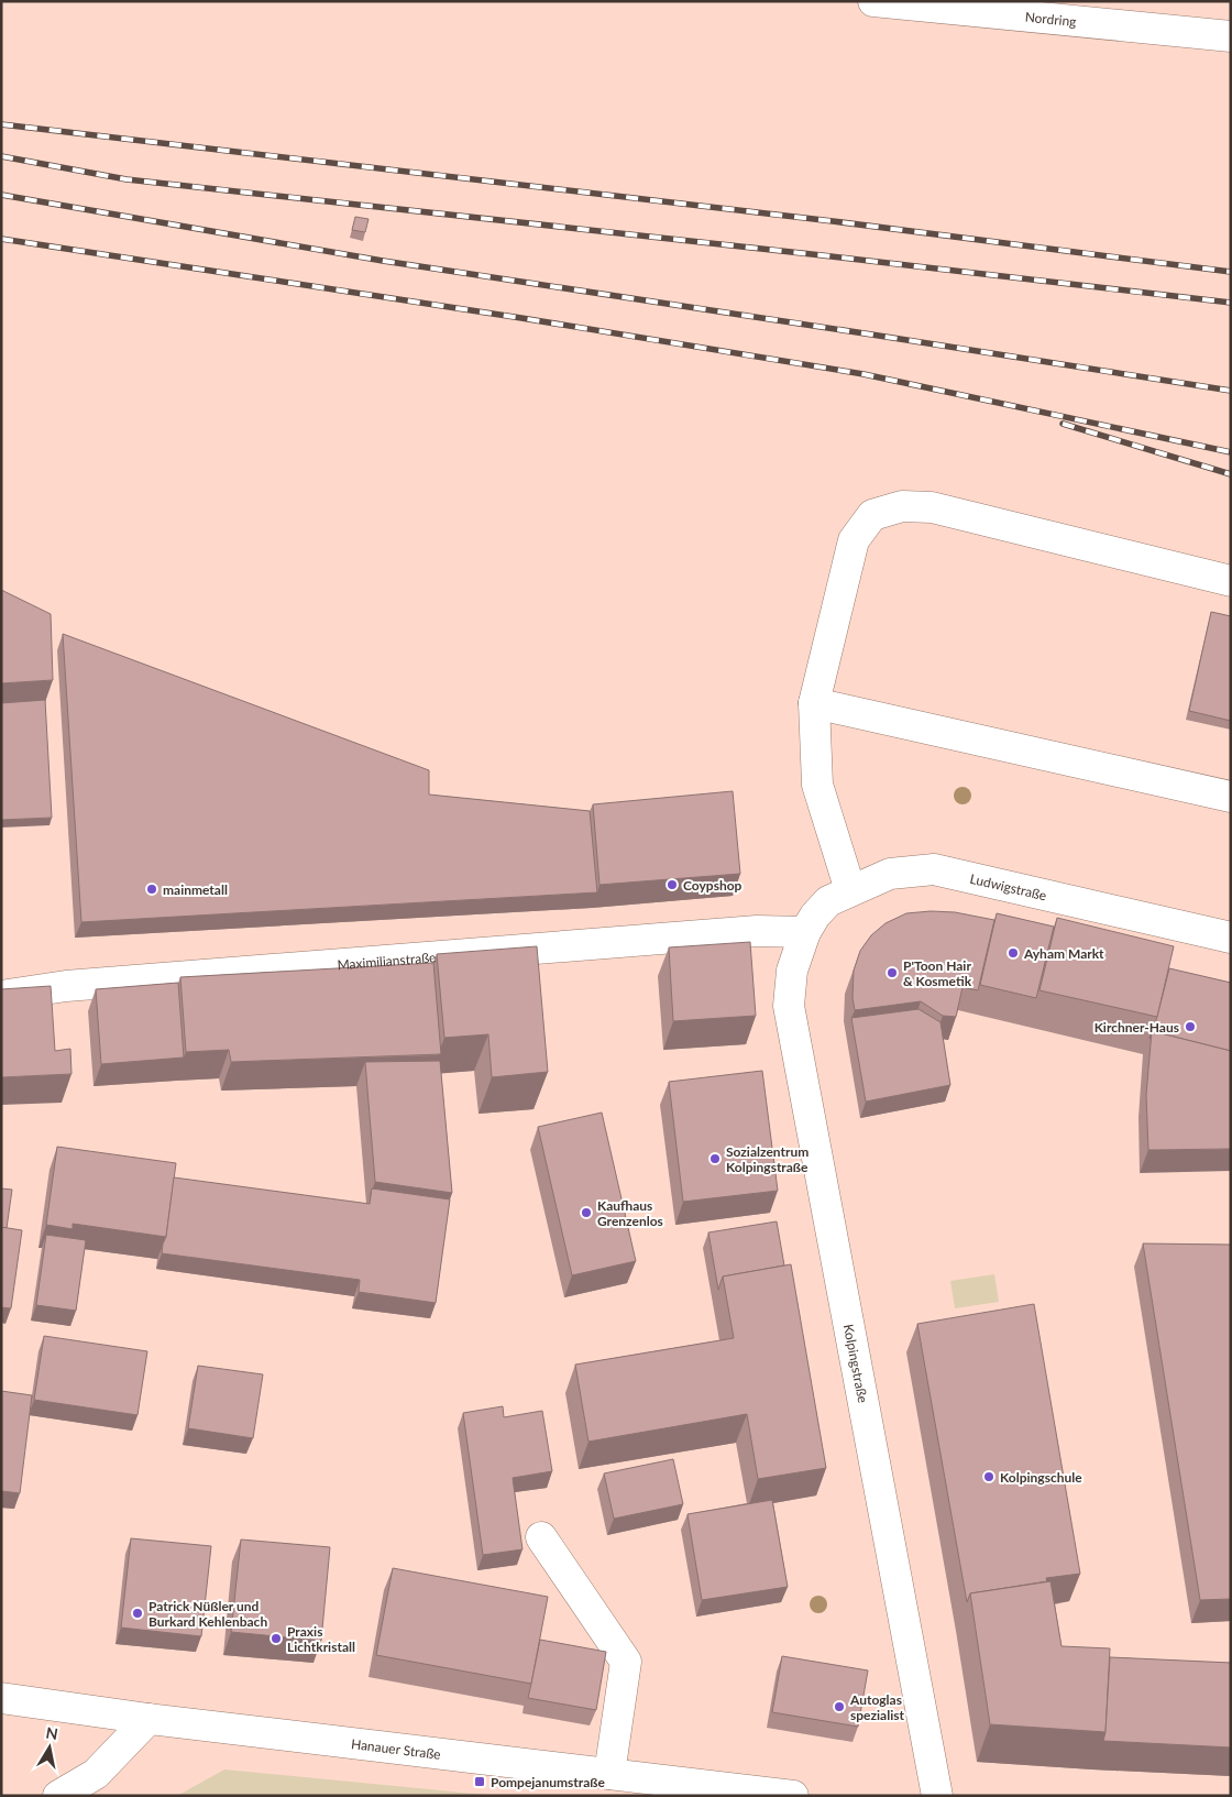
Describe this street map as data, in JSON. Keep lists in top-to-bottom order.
{
  "streets": {
    "street": [
      "Nordring",
      "Ludwigstraße",
      "Maximilianstraße",
      "Kolpingstraße",
      "Hanauer Straße"
    ]
  },
  "crossings": [
    ["Ludwigstraße", "Maximilianstraße"],
    ["Ludwigstraße", "Kolpingstraße"],
    ["Maximilianstraße", "Kolpingstraße"]
  ],
  "places": {
    "other": [
      "Coypshop",
      "mainmetall",
      "Ayham Markt",
      "P'Toon Hair & Kosmetik",
      "Kirchner-Haus",
      "Sozialzentrum Kolpingstraße",
      "Kaufhaus Grenzenlos",
      "Kolpingschule",
      "Patrick Nüßler und Burkard Kehlenbach",
      "Praxis Lichtkristall",
      "Autoglas spezialist"
    ],
    "transit": ["Pompejanumstraße"]
  },
  "north": "top"
}
